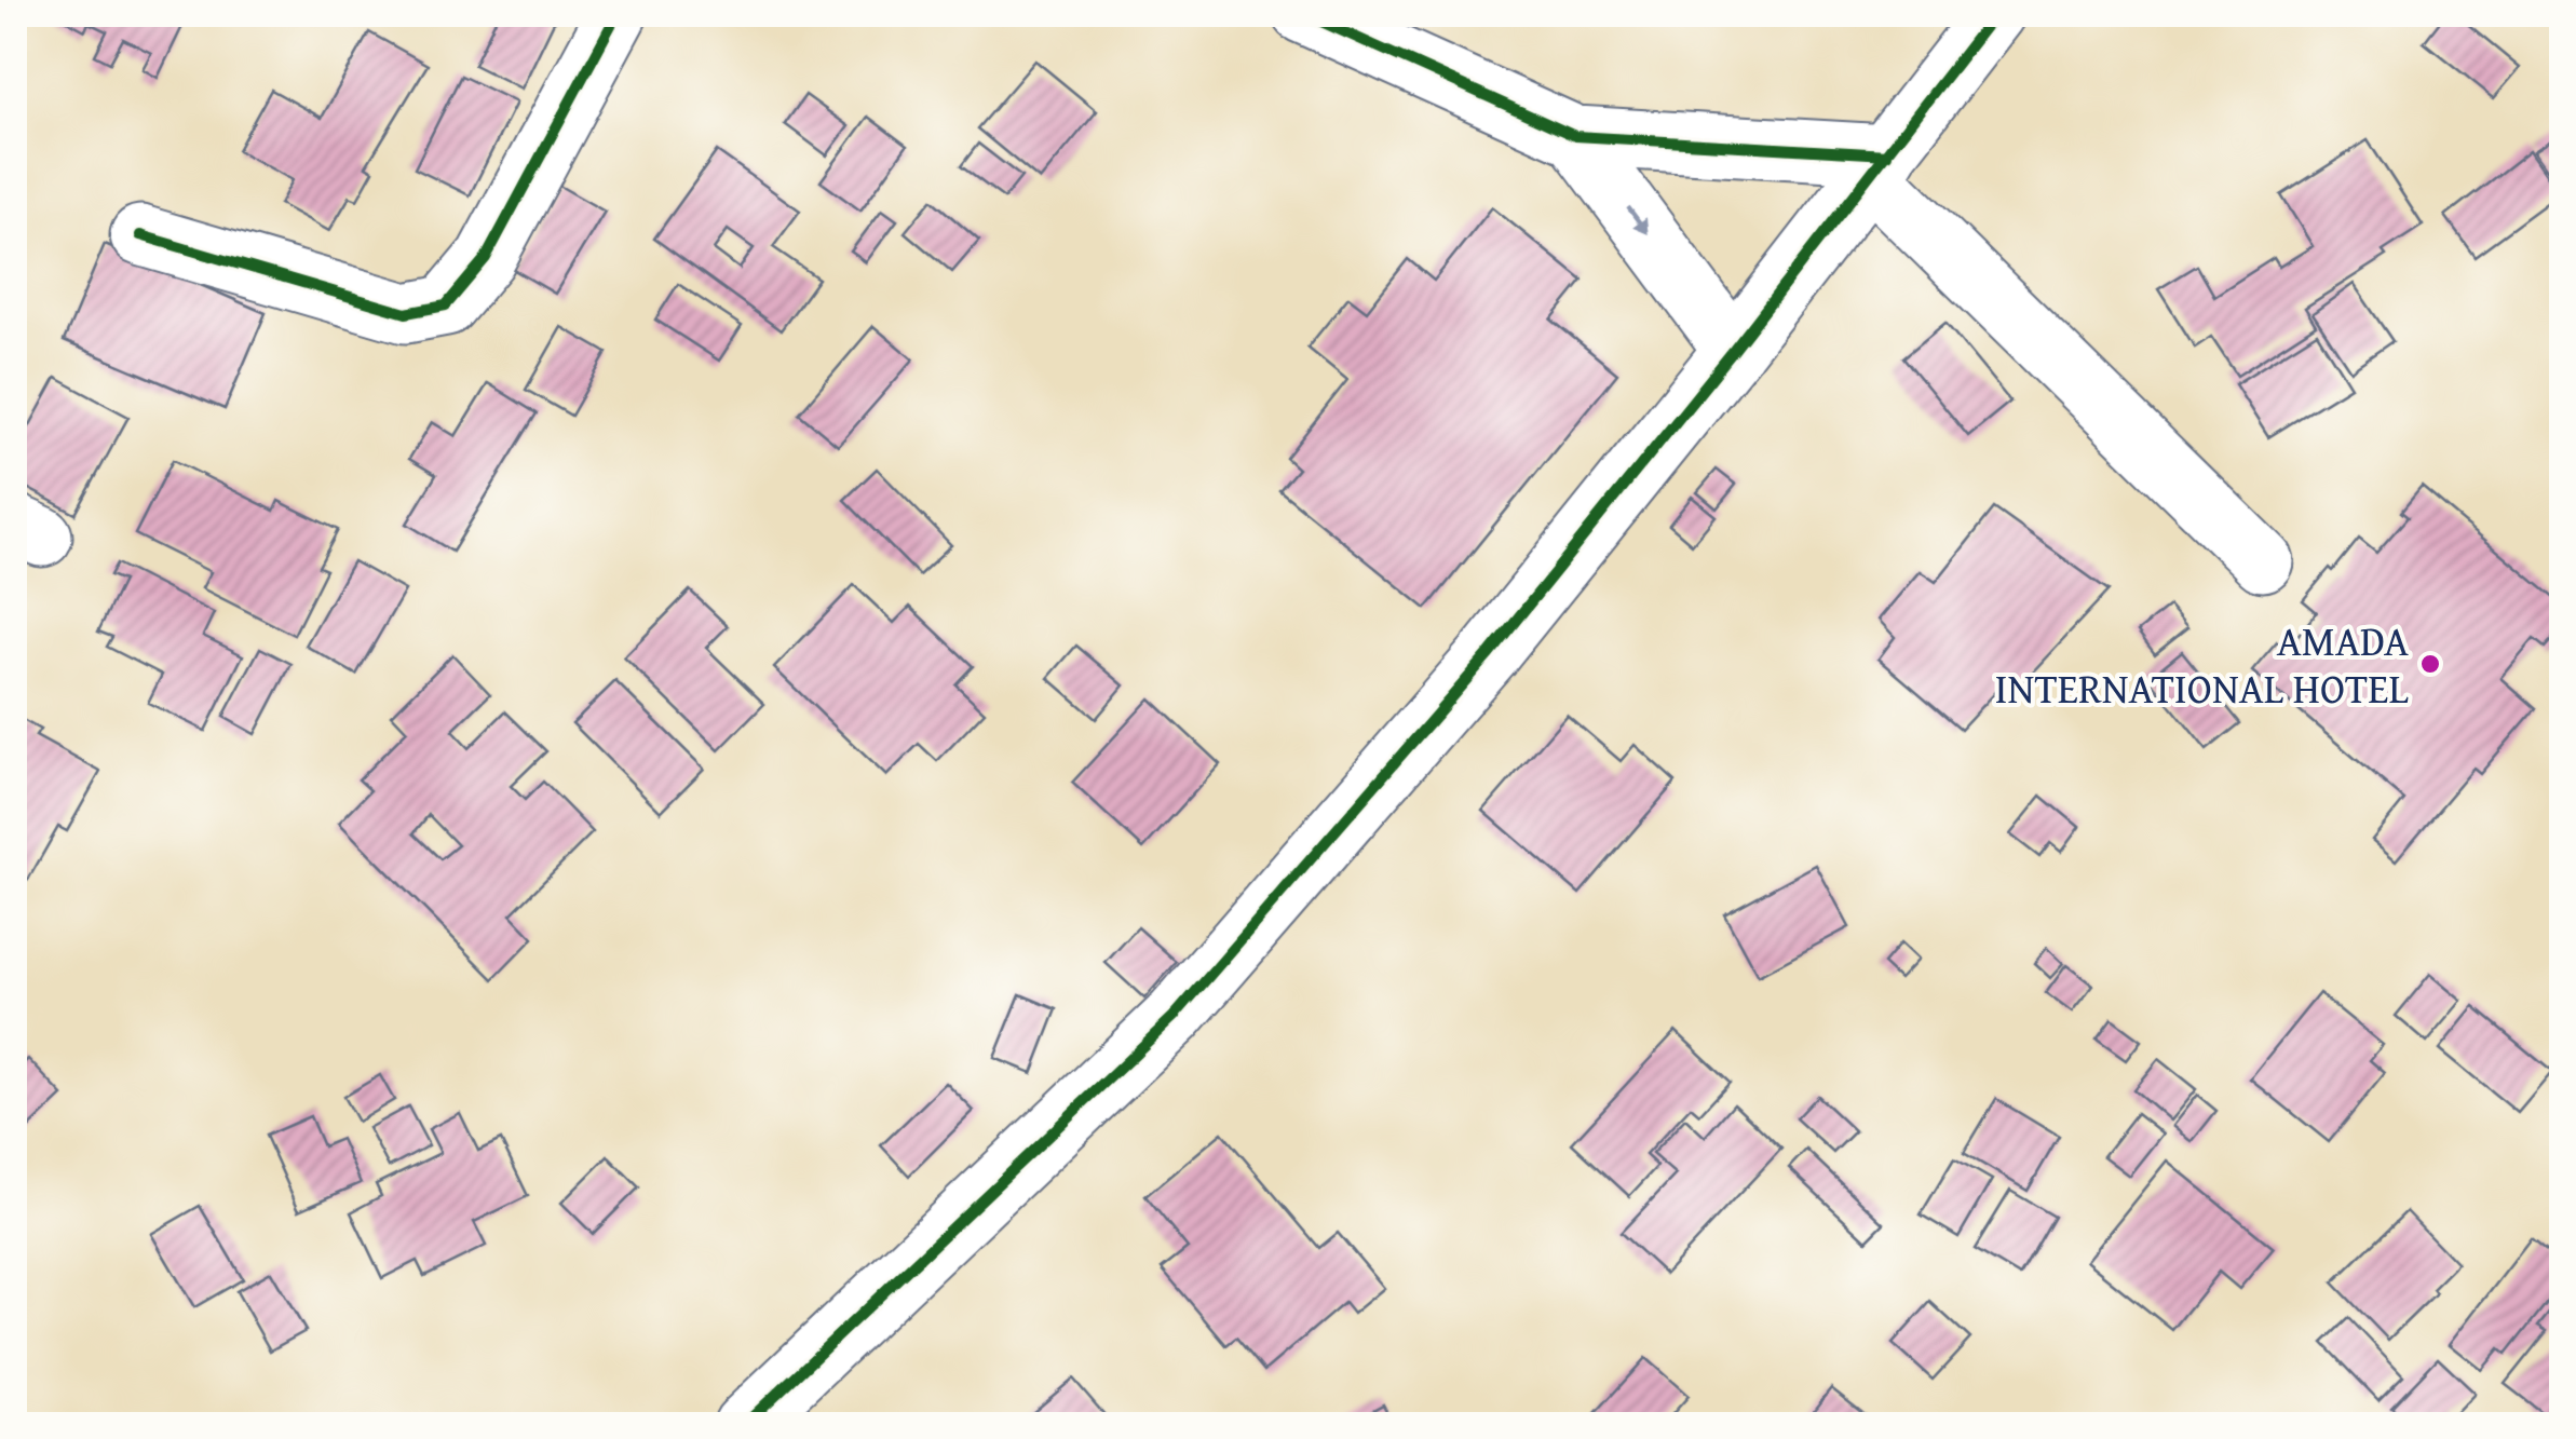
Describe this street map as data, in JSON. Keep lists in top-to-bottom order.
{
  "places": ["AMADA INTERNATIONAL HOTEL"]
}
